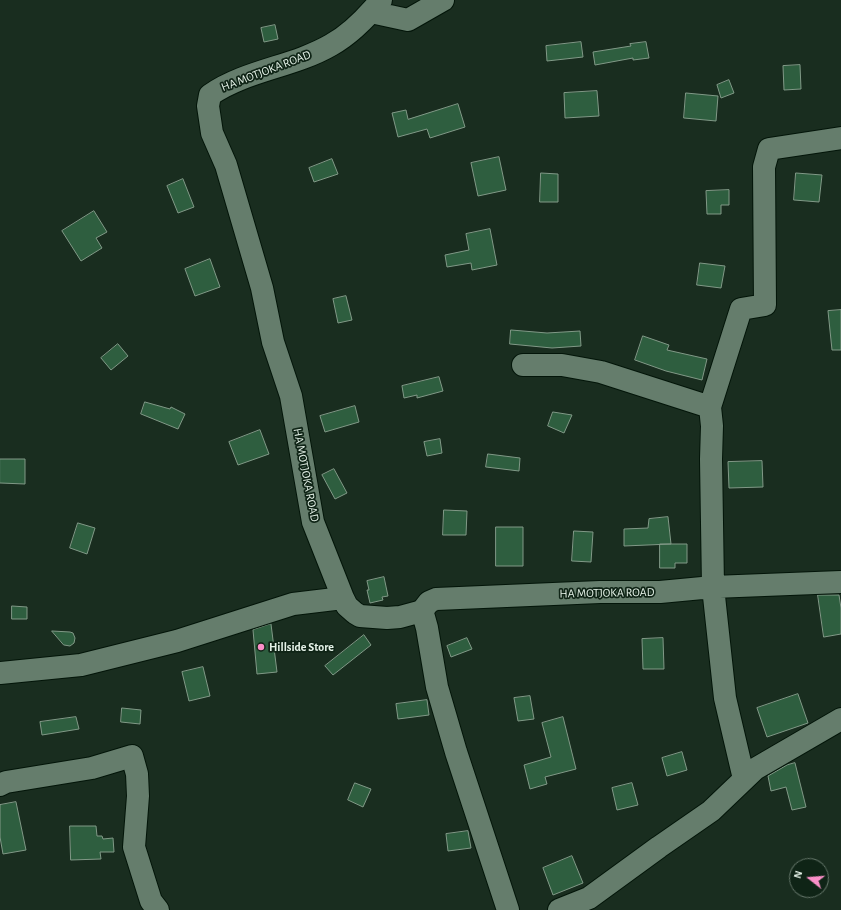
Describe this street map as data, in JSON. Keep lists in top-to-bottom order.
{
  "streets": {
    "street": ["HA MOTJOKA ROAD"]
  },
  "places": ["Hillside Store"],
  "north": "left"
}
